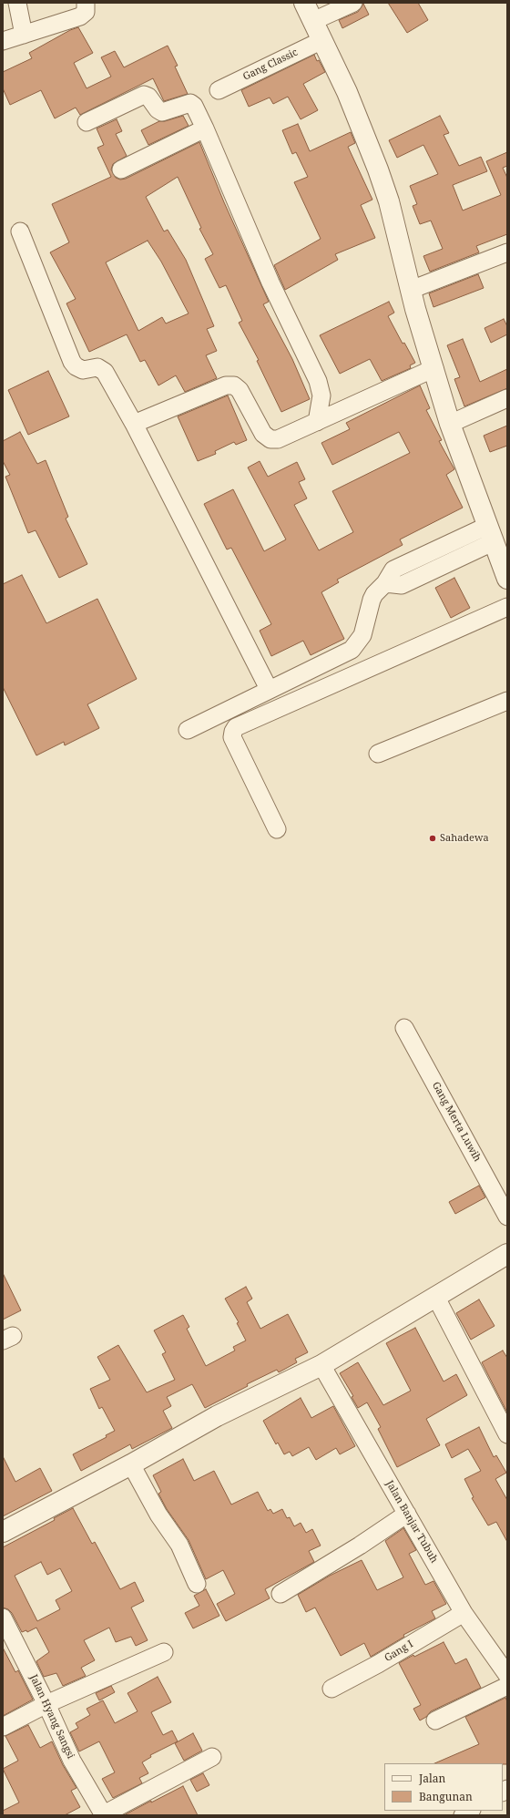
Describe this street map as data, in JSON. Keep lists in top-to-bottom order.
{
  "streets": {
    "street": [
      "Gang Classic",
      "Gang Merta Luwih",
      "Jalan Banjar Tubuh",
      "Gang I",
      "Jalan Hyang Sangsi"
    ]
  },
  "crossings": [
    ["Jalan Banjar Tubuh", "Gang I"]
  ],
  "places": ["Sahadewa"],
  "legend": ["Jalan", "Bangunan"]
}
